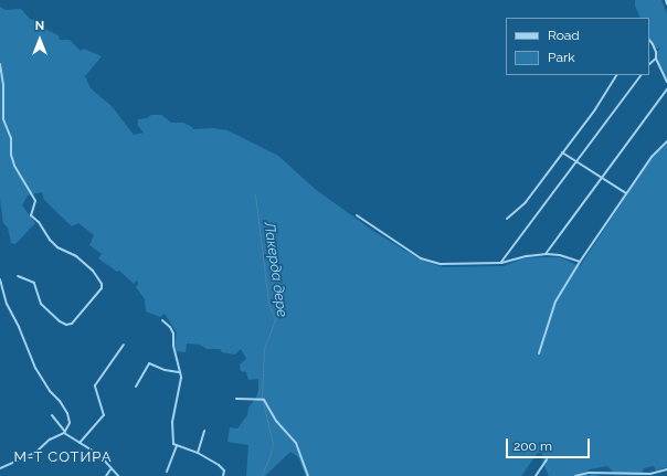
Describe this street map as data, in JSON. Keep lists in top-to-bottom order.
{
  "districts": ["М-Т СОТИРА"],
  "water": ["Лакерда дере"],
  "legend": ["Road", "Park"],
  "scale_bar": "200 m",
  "north": "top"
}
